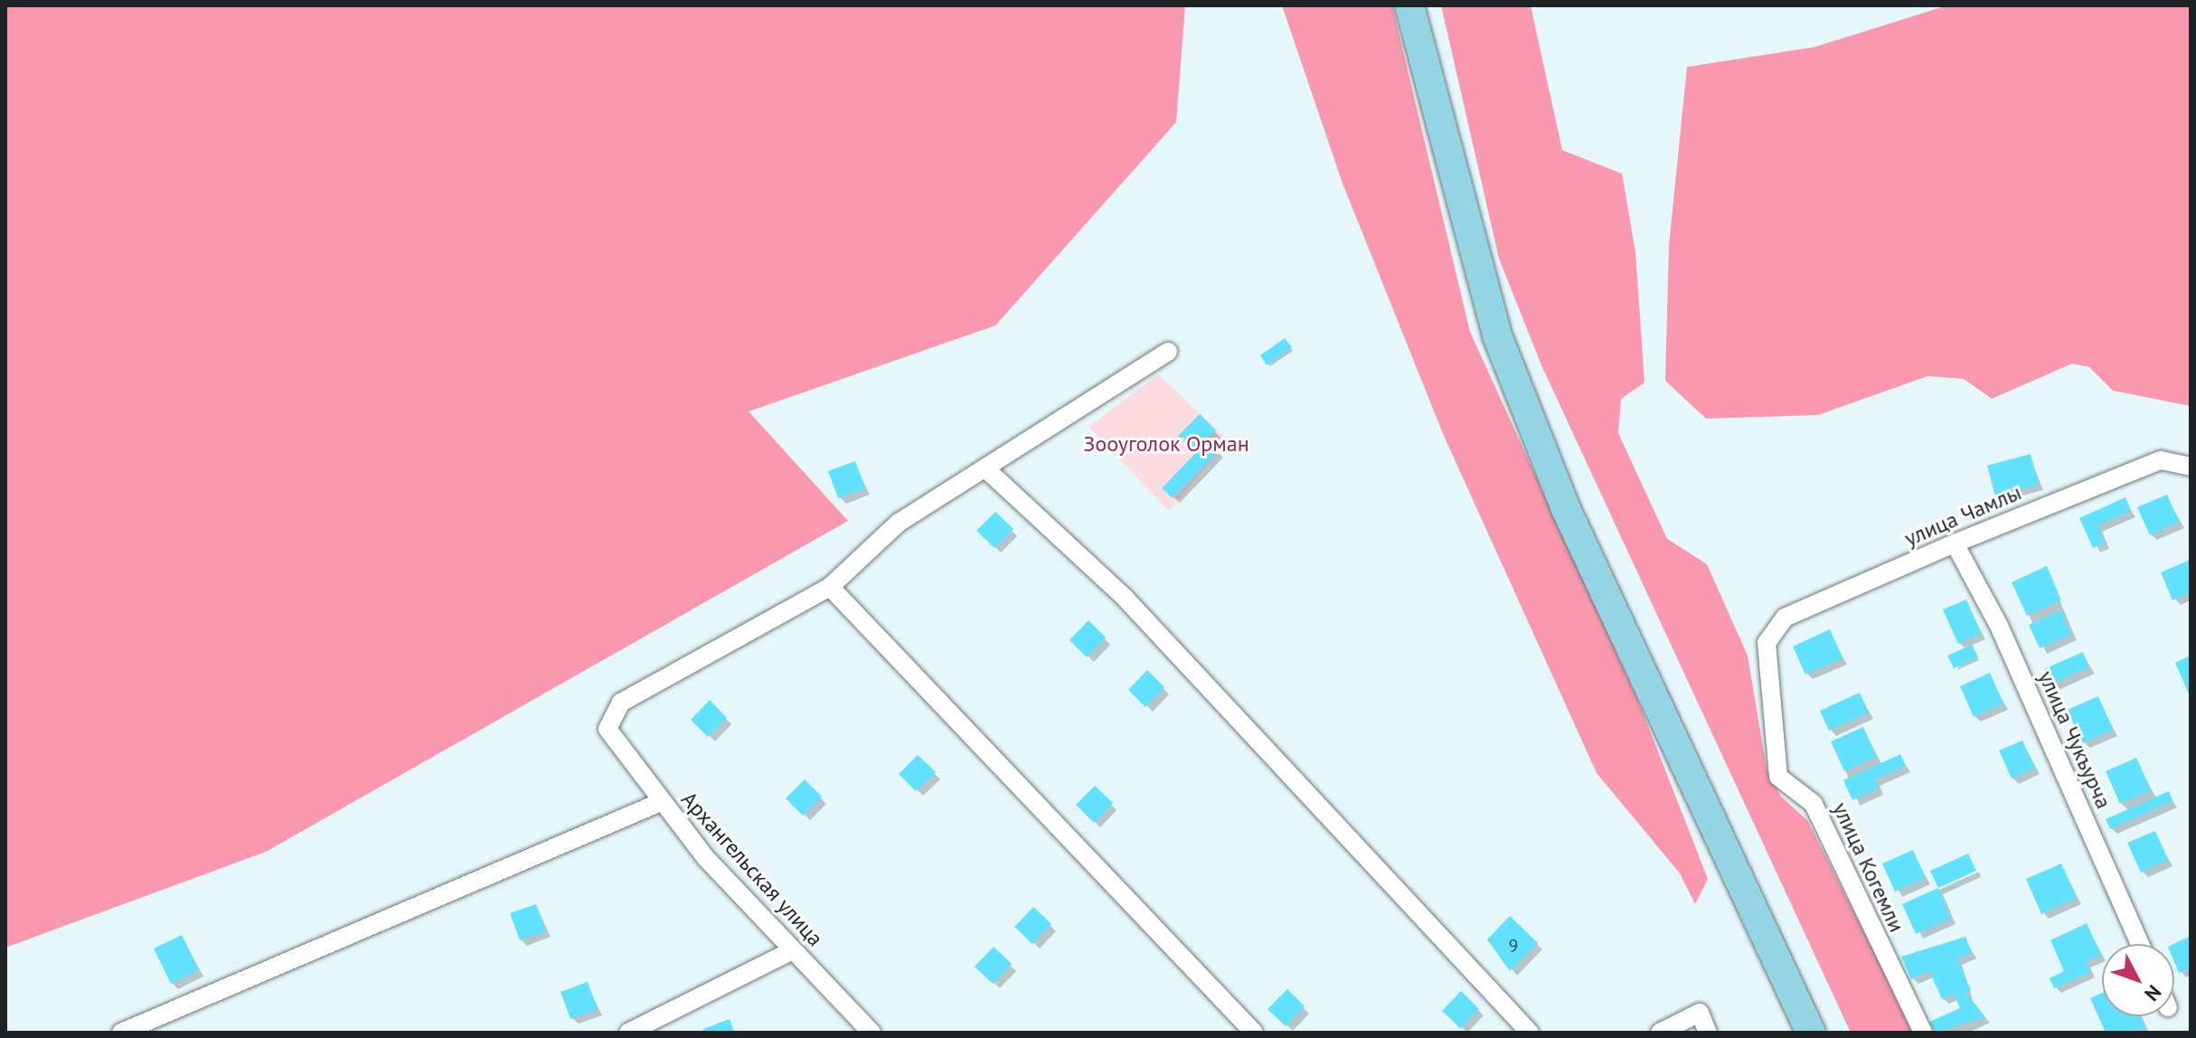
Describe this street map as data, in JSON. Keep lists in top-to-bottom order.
{
  "streets": {
    "street": [
      "улица Чамлы",
      "улица Чукъурча",
      "улица Когемли",
      "Архангельская улица"
    ]
  },
  "crossings": [
    ["улица Чамлы", "улица Чукъурча"],
    ["улица Чамлы", "улица Когемли"]
  ],
  "parks": ["Зооуголок Орман"],
  "house_numbers": ["9"],
  "north": "bottom right"
}
